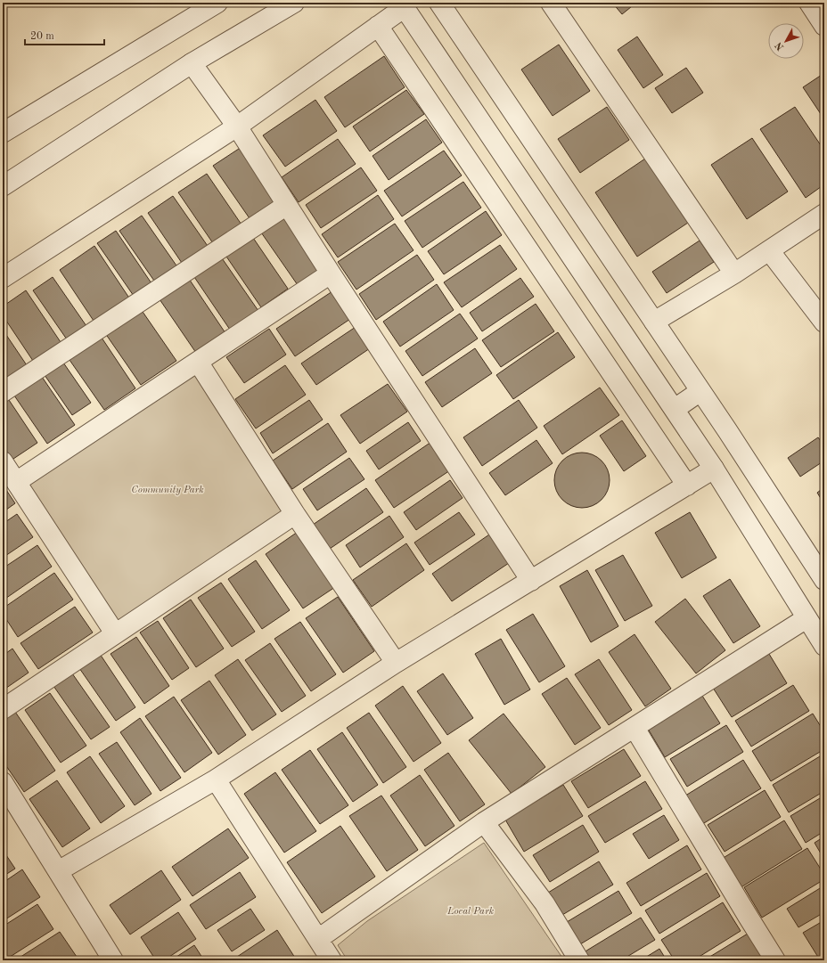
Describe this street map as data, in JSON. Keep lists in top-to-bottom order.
{
  "parks": ["Community Park", "Local Park"],
  "scale_bar": "20 m",
  "north": "bottom left"
}
